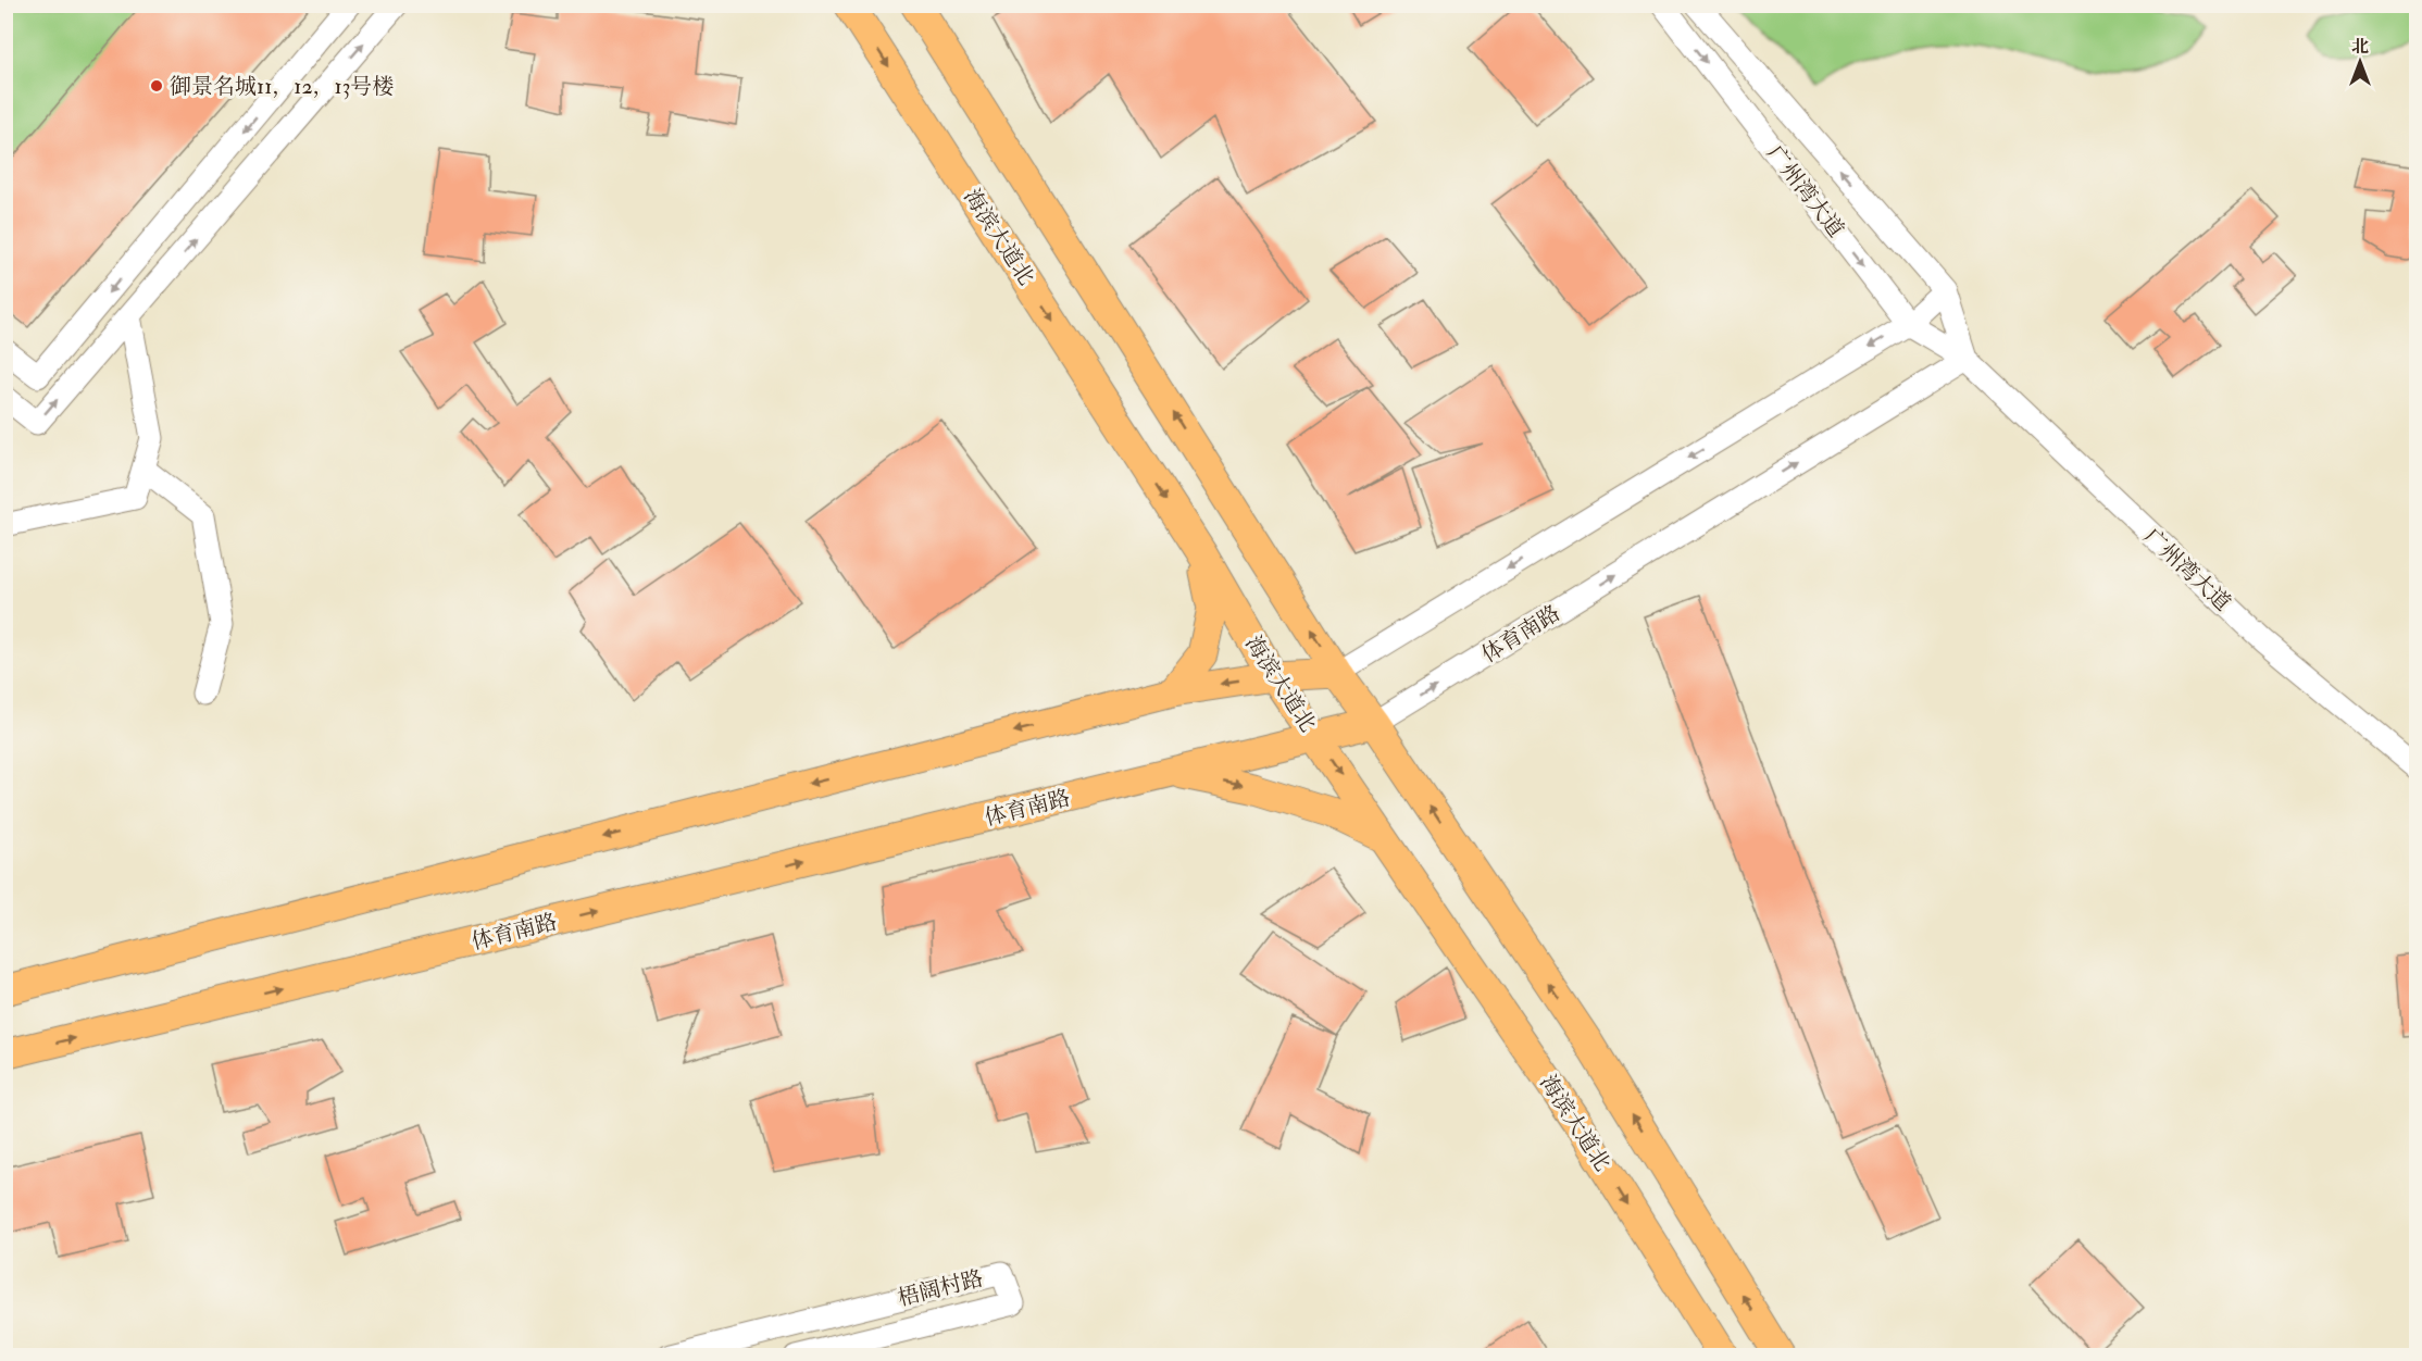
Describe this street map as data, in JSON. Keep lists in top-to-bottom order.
{
  "streets": {
    "main road": ["海滨大道北", "体育南路"],
    "street": ["广州湾大道", "梧阔村路"]
  },
  "crossings": [
    ["广州湾大道", "体育南路"],
    ["海滨大道北", "体育南路"]
  ],
  "places": ["御景名城11，12，13号楼"],
  "north": "top"
}
